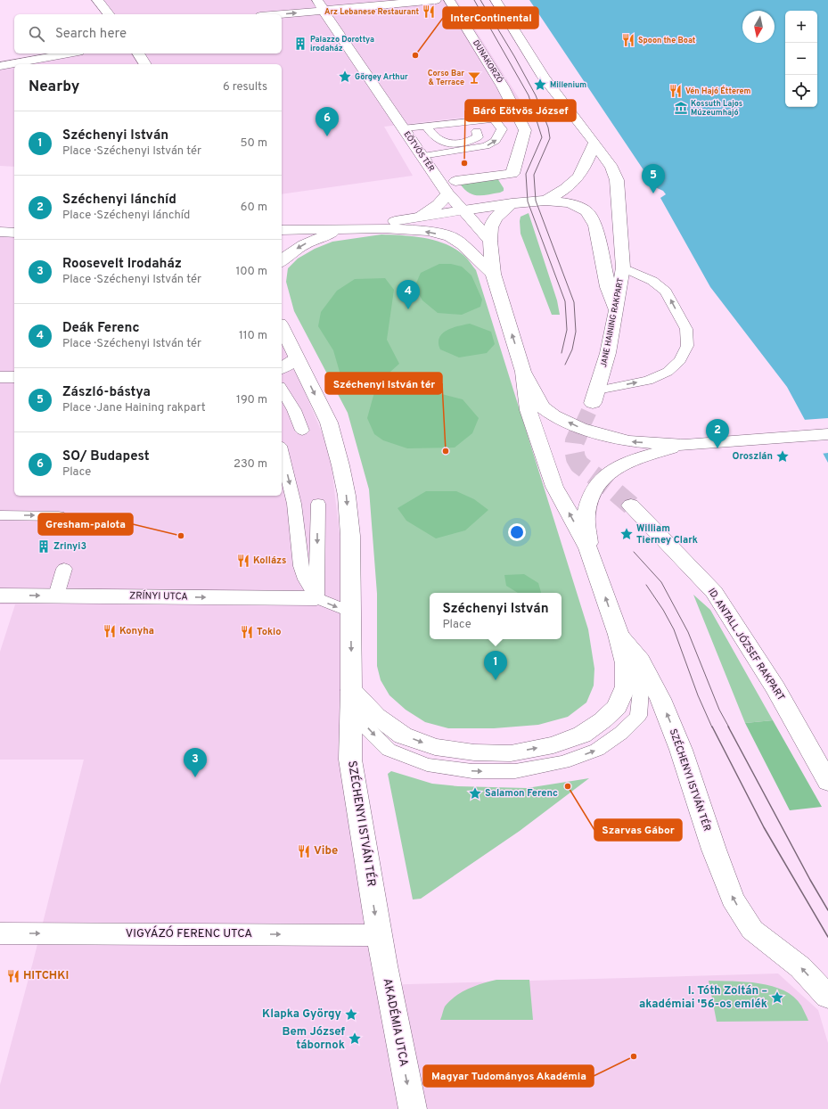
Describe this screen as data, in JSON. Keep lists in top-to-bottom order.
{
  "streets": {
    "street": [
      "DUNAKORZÓ",
      "EÖTVÖS TÉR",
      "JANE HAINING RAKPART",
      "ZRÍNYI UTCA",
      "ID. ANTALL JÓZSEF RAKPART",
      "SZÉCHENYI ISTVÁN TÉR",
      "VIGYÁZÓ FERENC UTCA",
      "AKADÉMIA UTCA"
    ]
  },
  "crossings": [
    ["SZÉCHENYI ISTVÁN TÉR", "VIGYÁZÓ FERENC UTCA"],
    ["SZÉCHENYI ISTVÁN TÉR", "AKADÉMIA UTCA"],
    ["VIGYÁZÓ FERENC UTCA", "AKADÉMIA UTCA"]
  ],
  "one_way": ["ZRÍNYI UTCA", "VIGYÁZÓ FERENC UTCA", "AKADÉMIA UTCA"],
  "places": {
    "restaurant": [
      "Arz Lebanese Restaurant",
      "Spoon the Boat",
      "Vén Hajó Étterem",
      "Kollázs",
      "Konyha",
      "Tokio",
      "Vibe",
      "HITCHKI"
    ],
    "building": ["Palazzo Dorottya irodaház", "Zrinyi3"],
    "other": [
      "InterContinental",
      "Báró Eötvös József",
      "Széchenyi István tér",
      "Gresham-palota",
      "Szarvas Gábor",
      "Magyar Tudományos Akadémia"
    ],
    "place": [
      "Görgey Arthur",
      "Millenium",
      "Oroszlán",
      "William Tierney Clark",
      "Salamon Ferenc",
      "I. Tóth Zoltán – akadémiai '56-os emlék",
      "Klapka György",
      "Bem József tábornok"
    ],
    "bar": ["Corso Bar & Terrace"],
    "museum": ["Kossuth Lajos Múzeumhajó"]
  },
  "north": "bottom",
  "page": {
    "map_buttons": ["+", "−"],
    "search": "Search here",
    "heading": ["Nearby", "6 results"],
    "pins": [
      "6",
      "5",
      "4",
      "2",
      "1",
      "3"
    ],
    "list": [
      {
        "mark": "1",
        "name": "Széchenyi István",
        "note": "Place · Széchenyi István tér",
        "value": "50 m"
      },
      {
        "mark": "2",
        "name": "Széchenyi lánchíd",
        "note": "Place · Széchenyi lánchíd",
        "value": "60 m"
      },
      {
        "mark": "3",
        "name": "Roosevelt Irodaház",
        "note": "Place · Széchenyi István tér",
        "value": "100 m"
      },
      {
        "mark": "4",
        "name": "Deák Ferenc",
        "note": "Place · Széchenyi István tér",
        "value": "110 m"
      },
      {
        "mark": "5",
        "name": "Zászló-bástya",
        "note": "Place · Jane Haining rakpart",
        "value": "190 m"
      },
      {
        "mark": "6",
        "name": "SO/ Budapest",
        "note": "Place",
        "value": "230 m"
      }
    ],
    "popup": ["Széchenyi István", "Place"]
  }
}
